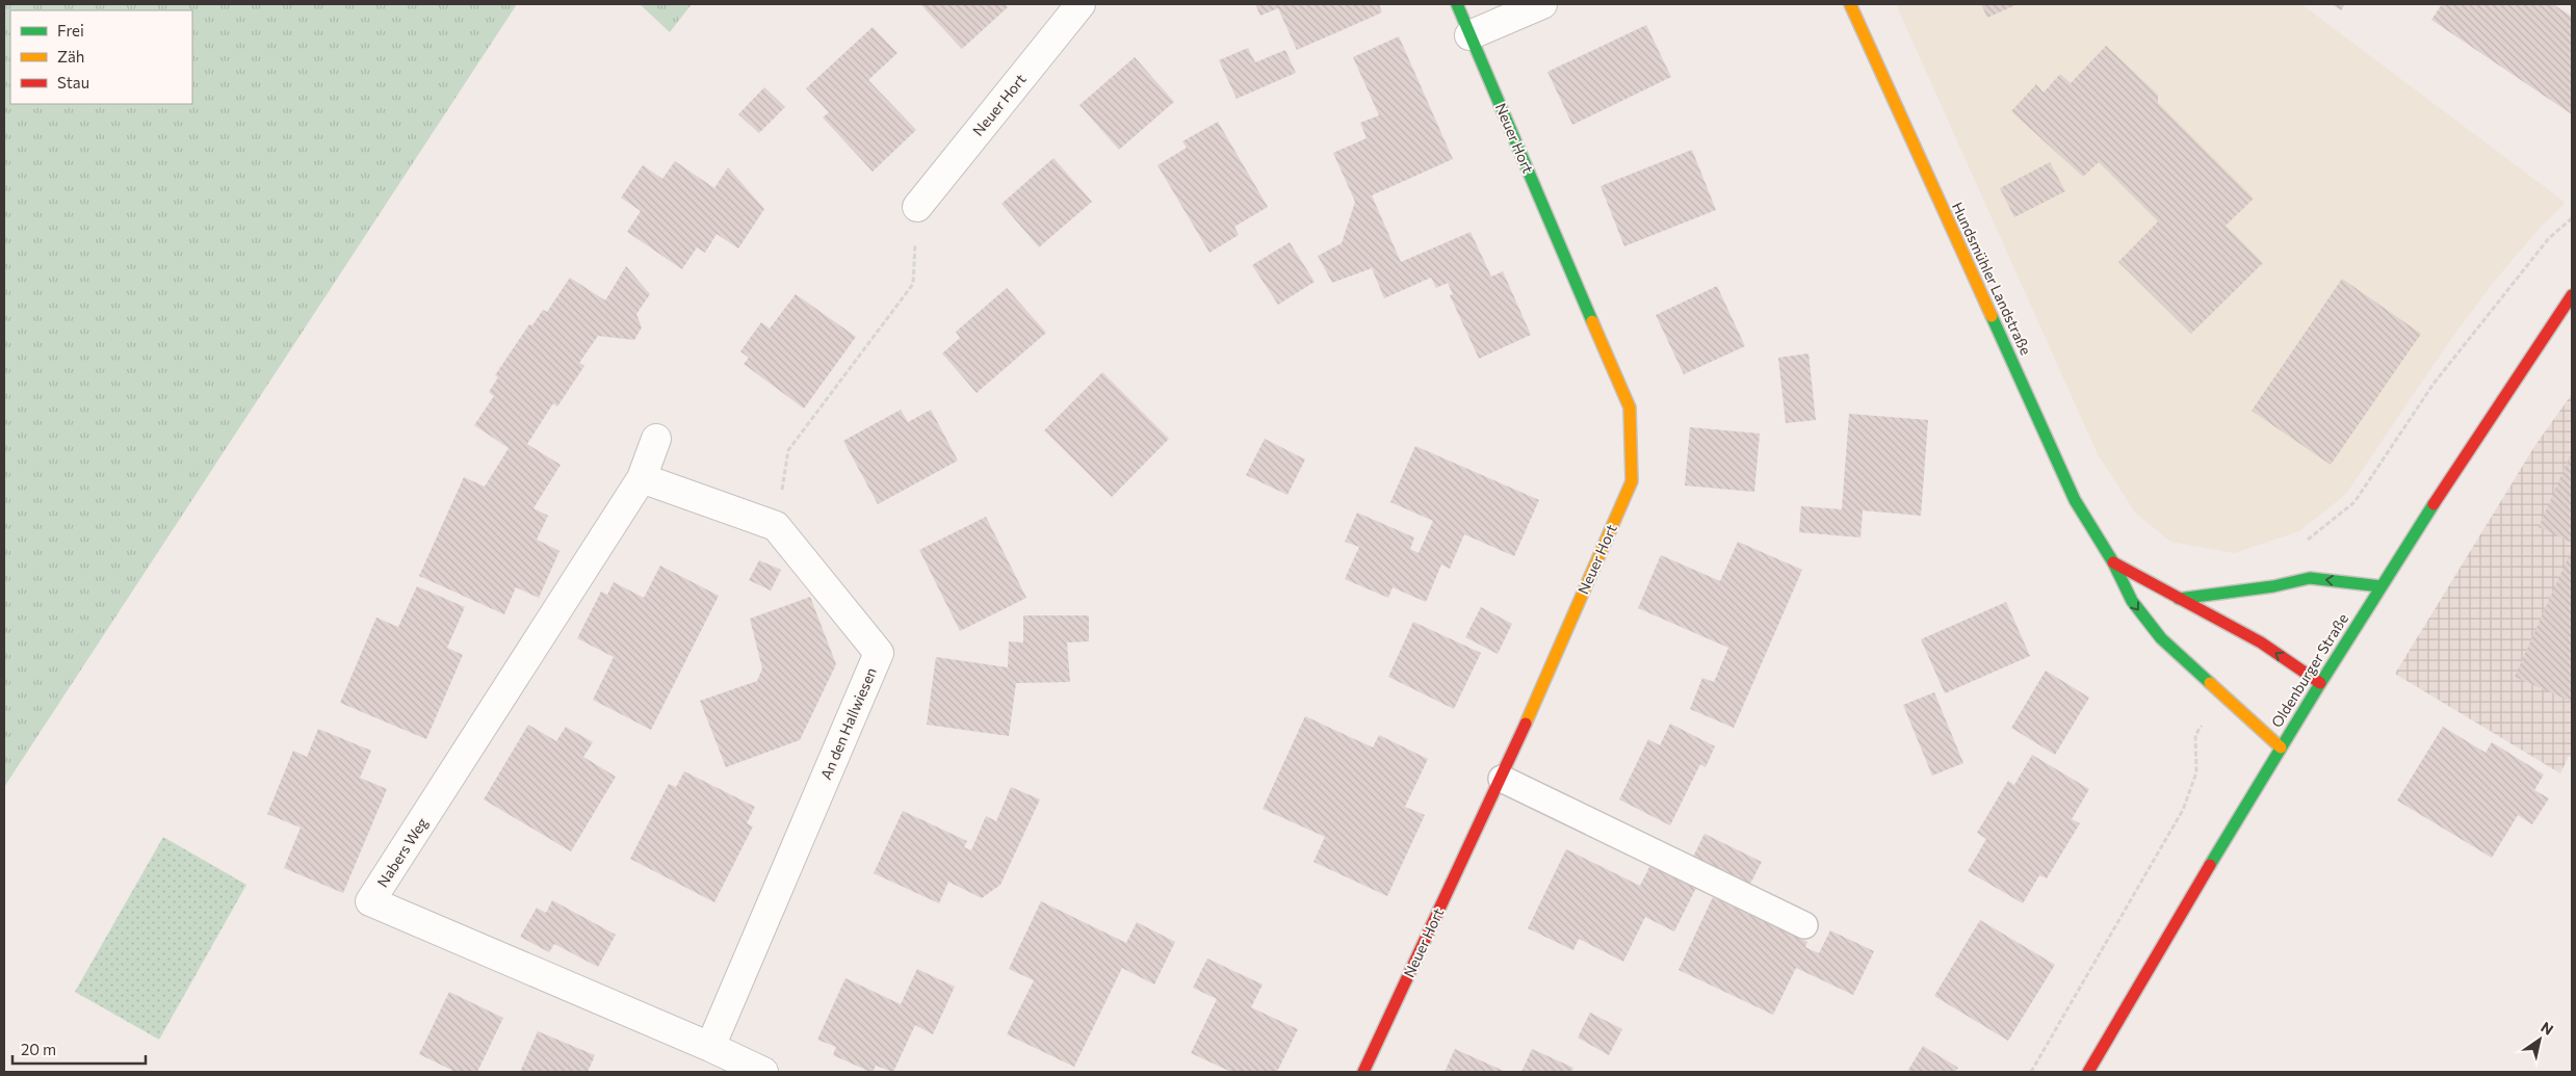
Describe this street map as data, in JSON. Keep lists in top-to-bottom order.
{
  "streets": {
    "street": [
      "Neuer Hort",
      "Hundsmühler Landstraße",
      "Oldenburger Straße",
      "An den Hallwiesen",
      "Nabers Weg"
    ]
  },
  "crossings": [
    ["Hundsmühler Landstraße", "Oldenburger Straße"],
    ["An den Hallwiesen", "Nabers Weg"]
  ],
  "legend": ["Frei", "Zäh", "Stau"],
  "scale_bar": "20 m",
  "north": "top right"
}
